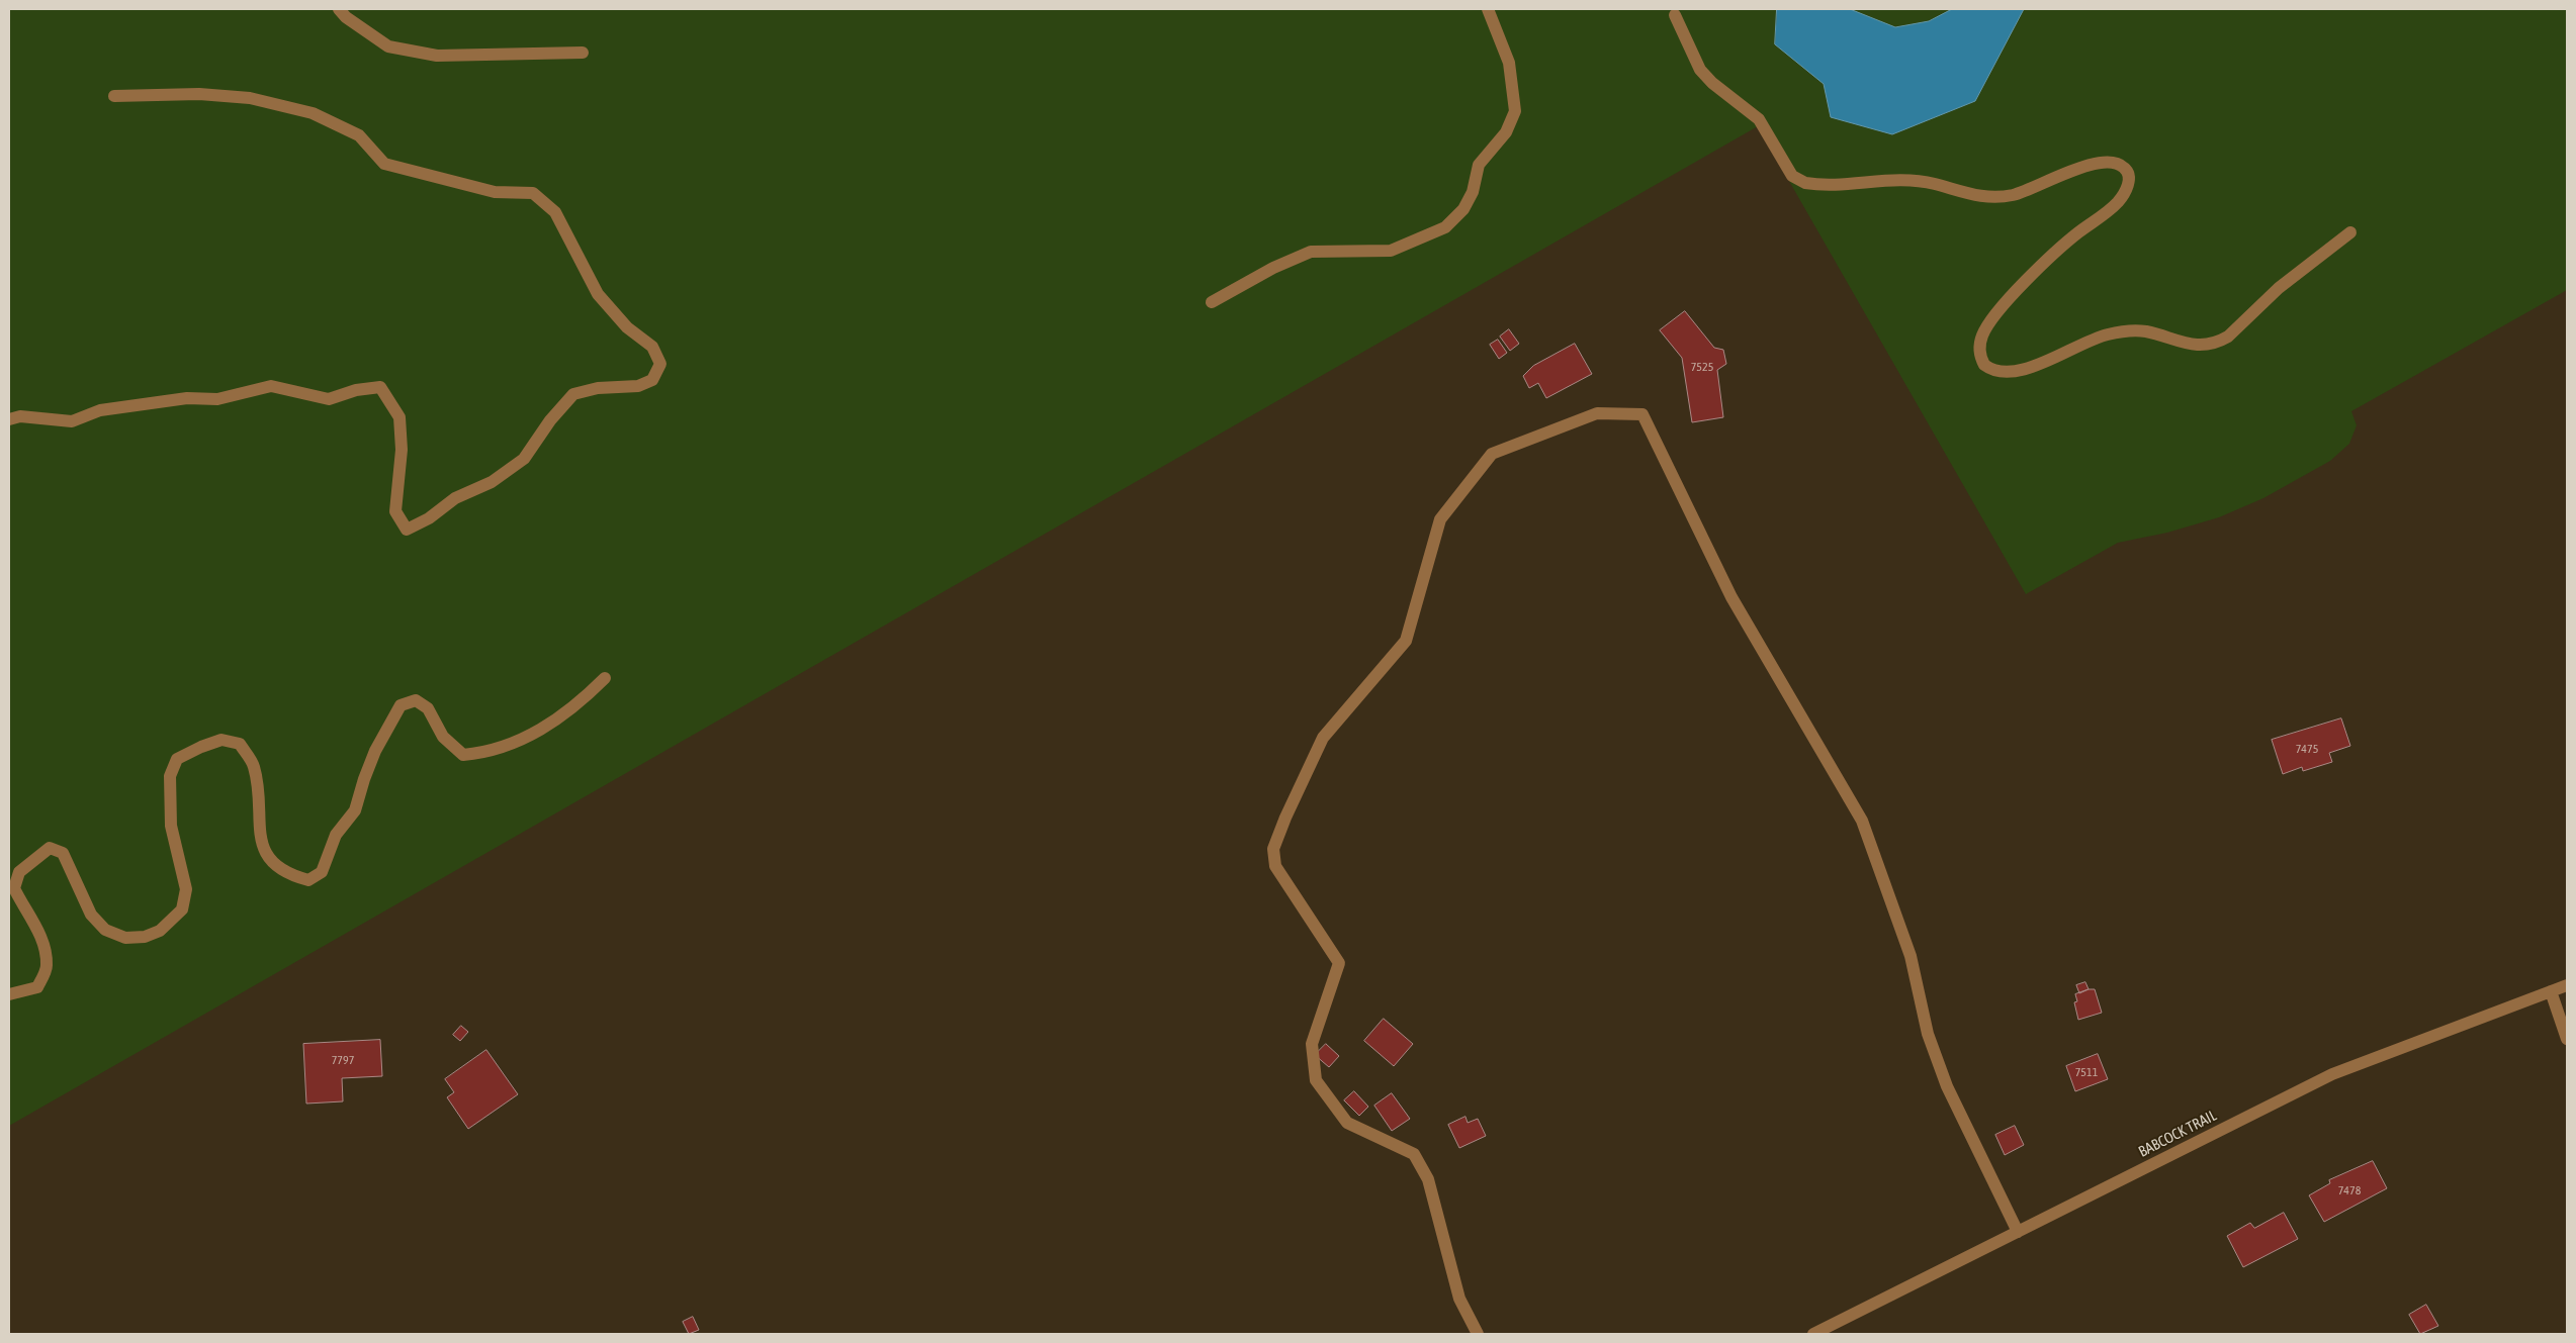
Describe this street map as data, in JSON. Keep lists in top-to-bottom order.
{
  "streets": {
    "street": ["BABCOCK TRAIL"]
  },
  "house_numbers": [
    "7525",
    "7475",
    "7797",
    "7511",
    "7478"
  ]
}
